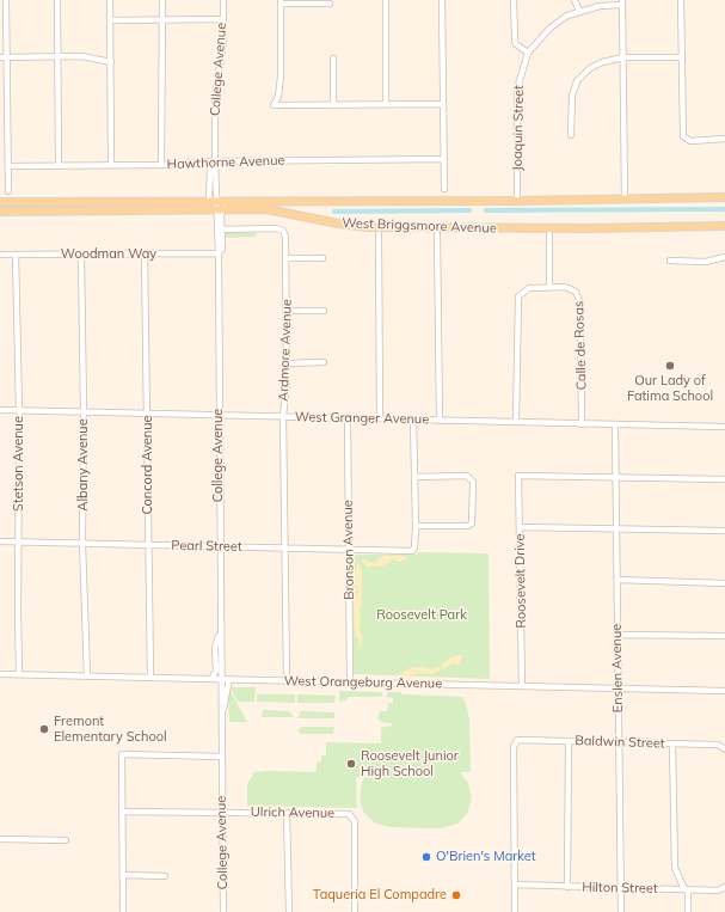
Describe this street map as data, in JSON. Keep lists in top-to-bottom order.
{
  "streets": {
    "main road": ["West Briggsmore Avenue"],
    "street": [
      "College Avenue",
      "Joaquin Street",
      "Hawthorne Avenue",
      "Woodman Way",
      "Calle de Rosas",
      "Ardmore Avenue",
      "West Granger Avenue",
      "Stetson Avenue",
      "Albany Avenue",
      "Concord Avenue",
      "Pearl Street",
      "Bronson Avenue",
      "Roosevelt Drive",
      "Enslen Avenue",
      "West Orangeburg Avenue",
      "Baldwin Street",
      "Ulrich Avenue",
      "Hilton Street"
    ]
  },
  "crossings": [
    ["College Avenue", "Hawthorne Avenue"],
    ["College Avenue", "West Briggsmore Avenue"],
    ["College Avenue", "Woodman Way"],
    ["College Avenue", "Ardmore Avenue"],
    ["College Avenue", "West Granger Avenue"],
    ["College Avenue", "Pearl Street"],
    ["College Avenue", "West Orangeburg Avenue"],
    ["College Avenue", "Ulrich Avenue"],
    ["Joaquin Street", "West Briggsmore Avenue"],
    ["Woodman Way", "Stetson Avenue"],
    ["Woodman Way", "Albany Avenue"],
    ["Woodman Way", "Concord Avenue"],
    ["Calle de Rosas", "West Granger Avenue"],
    ["Ardmore Avenue", "West Granger Avenue"],
    ["Ardmore Avenue", "Pearl Street"],
    ["Ardmore Avenue", "West Orangeburg Avenue"],
    ["West Granger Avenue", "Stetson Avenue"],
    ["West Granger Avenue", "Albany Avenue"],
    ["West Granger Avenue", "Concord Avenue"],
    ["West Granger Avenue", "Bronson Avenue"],
    ["West Granger Avenue", "Enslen Avenue"],
    ["Stetson Avenue", "Pearl Street"],
    ["Stetson Avenue", "West Orangeburg Avenue"],
    ["Albany Avenue", "Pearl Street"],
    ["Albany Avenue", "West Orangeburg Avenue"],
    ["Concord Avenue", "Pearl Street"],
    ["Concord Avenue", "West Orangeburg Avenue"],
    ["Pearl Street", "Bronson Avenue"],
    ["Bronson Avenue", "West Orangeburg Avenue"],
    ["Roosevelt Drive", "Enslen Avenue"],
    ["Roosevelt Drive", "West Orangeburg Avenue"],
    ["Enslen Avenue", "West Orangeburg Avenue"],
    ["Enslen Avenue", "Baldwin Street"],
    ["Enslen Avenue", "Hilton Street"],
    ["Baldwin Street", "Hilton Street"]
  ],
  "parks": ["Roosevelt Park"],
  "places": [
    "Our Lady of Fatima School",
    "Fremont Elementary School",
    "Roosevelt Junior High School",
    "O'Brien's Market",
    "Taqueria El Compadre"
  ]
}
